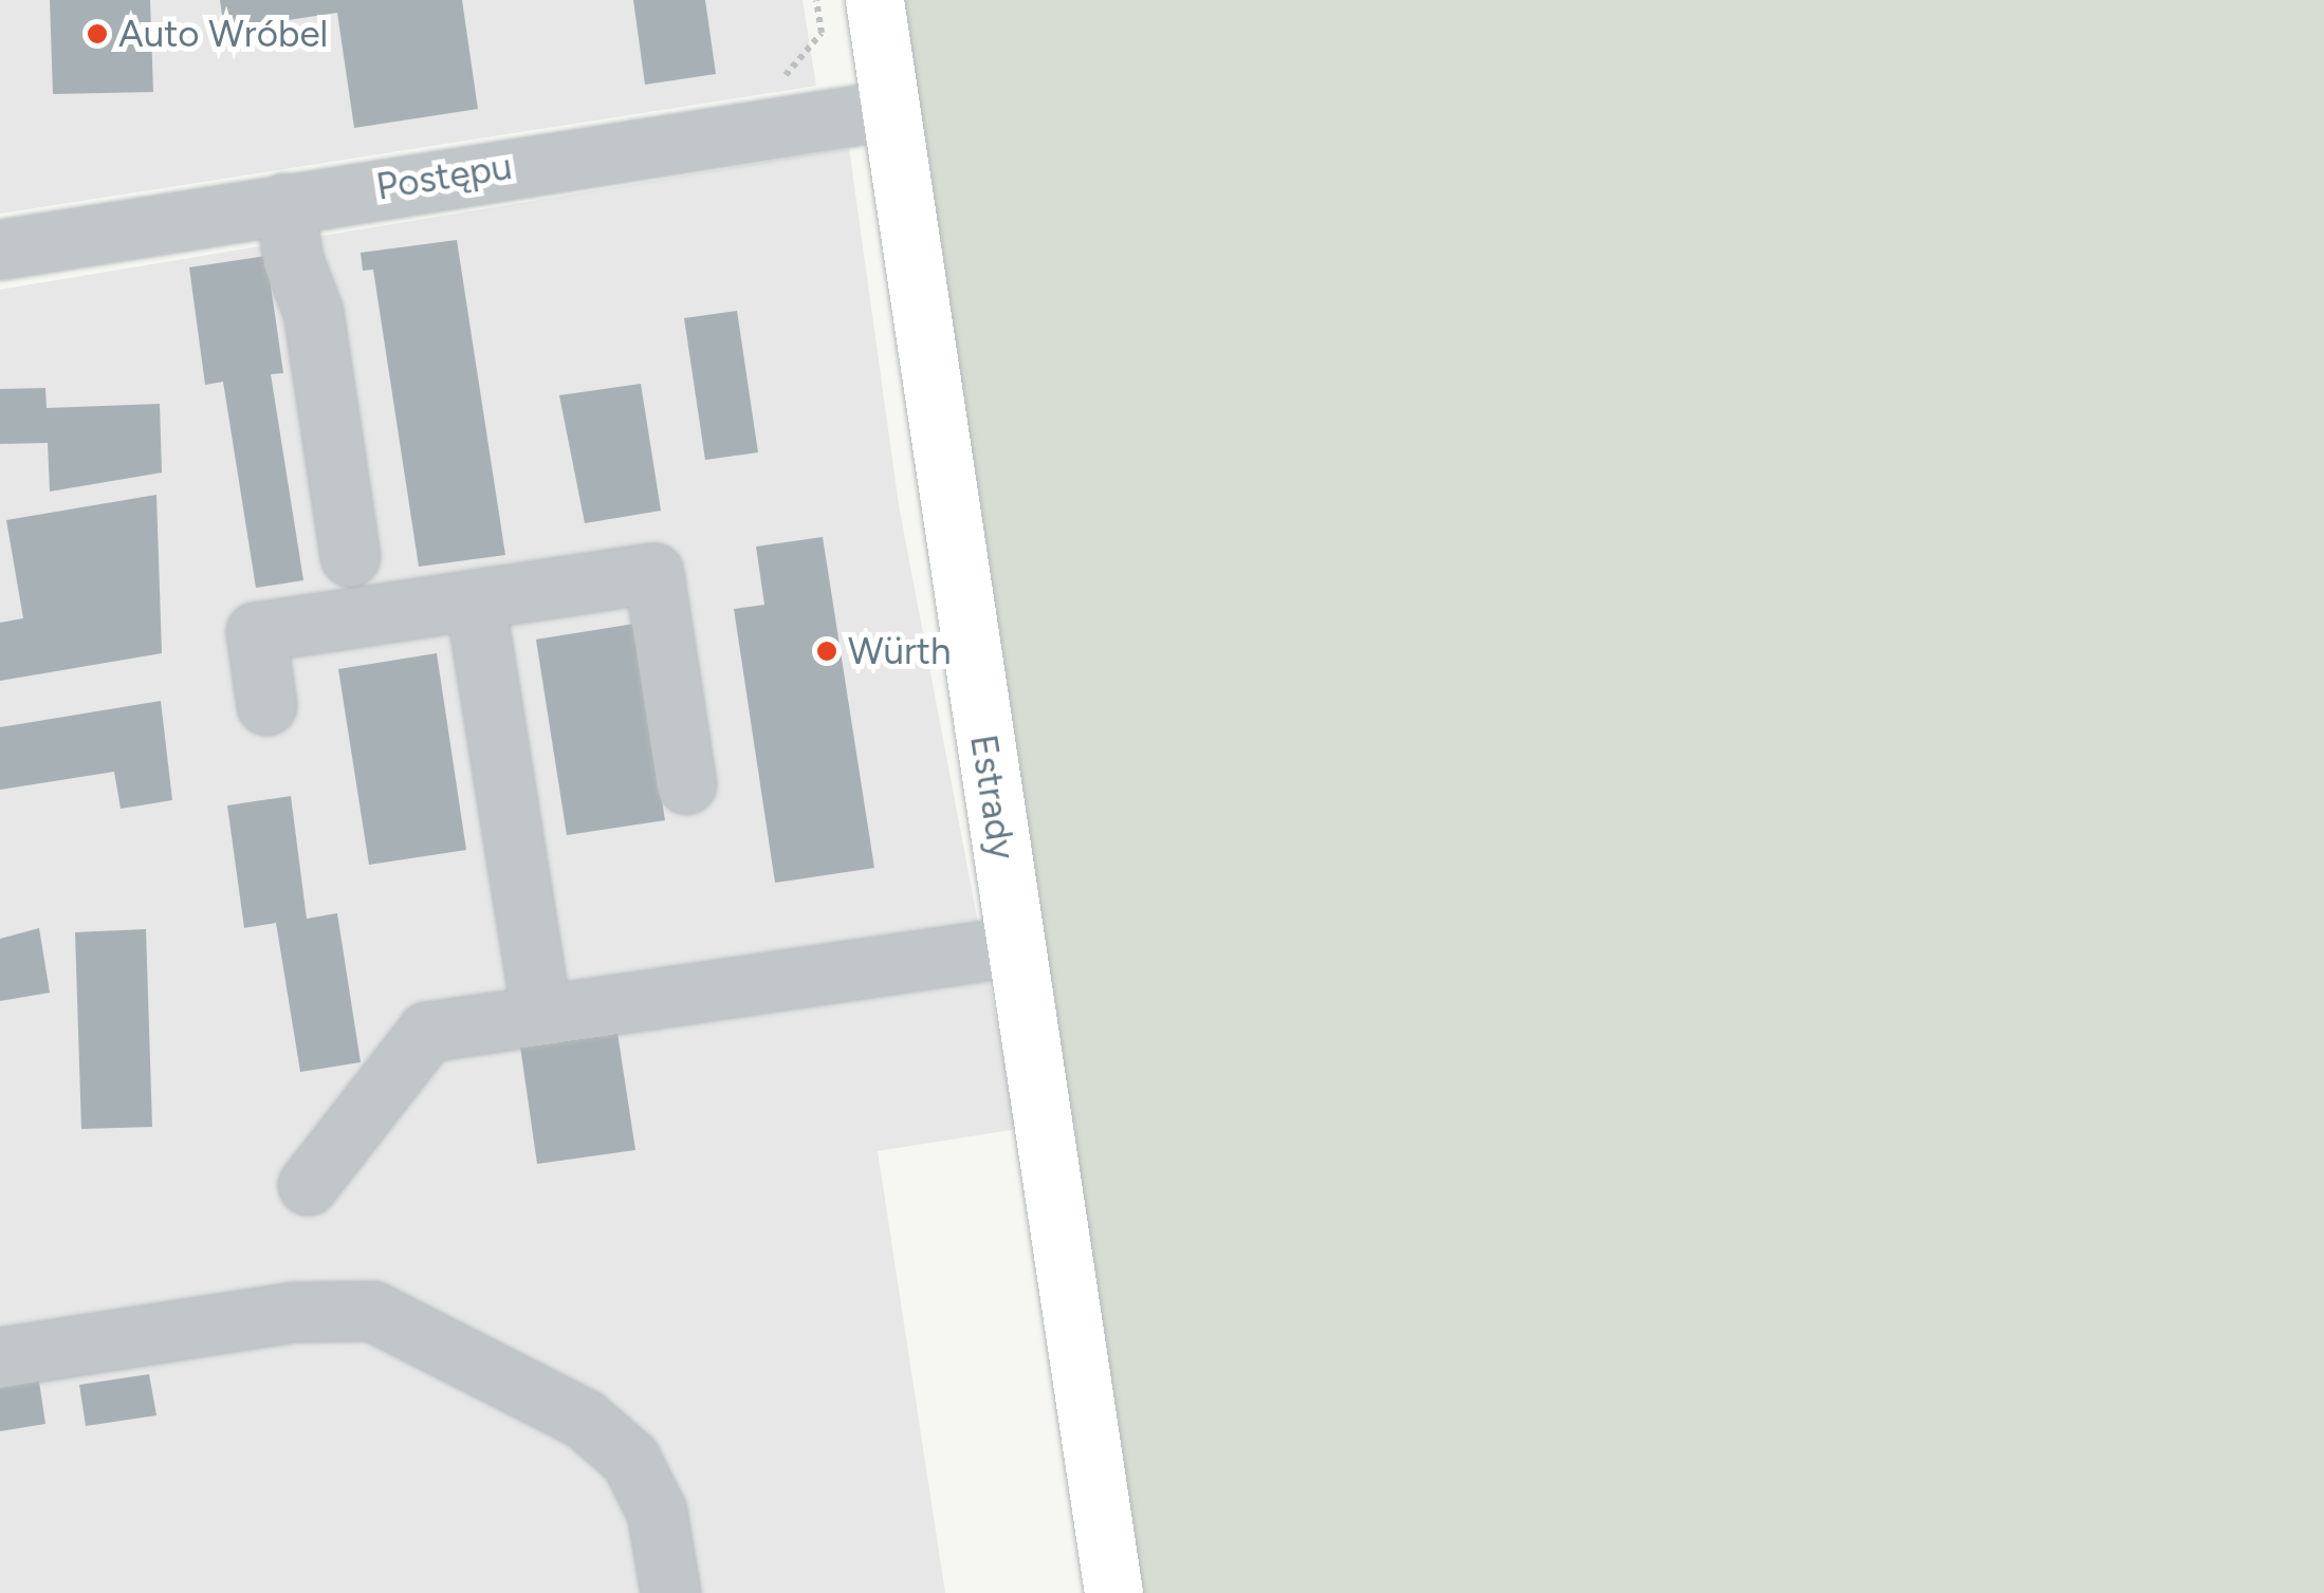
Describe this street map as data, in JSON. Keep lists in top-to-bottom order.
{
  "streets": {
    "main road": ["Estrady"],
    "street": ["Postępu"]
  },
  "crossings": [
    ["Postępu", "Estrady"]
  ],
  "places": ["Auto Wróbel", "Würth"]
}
